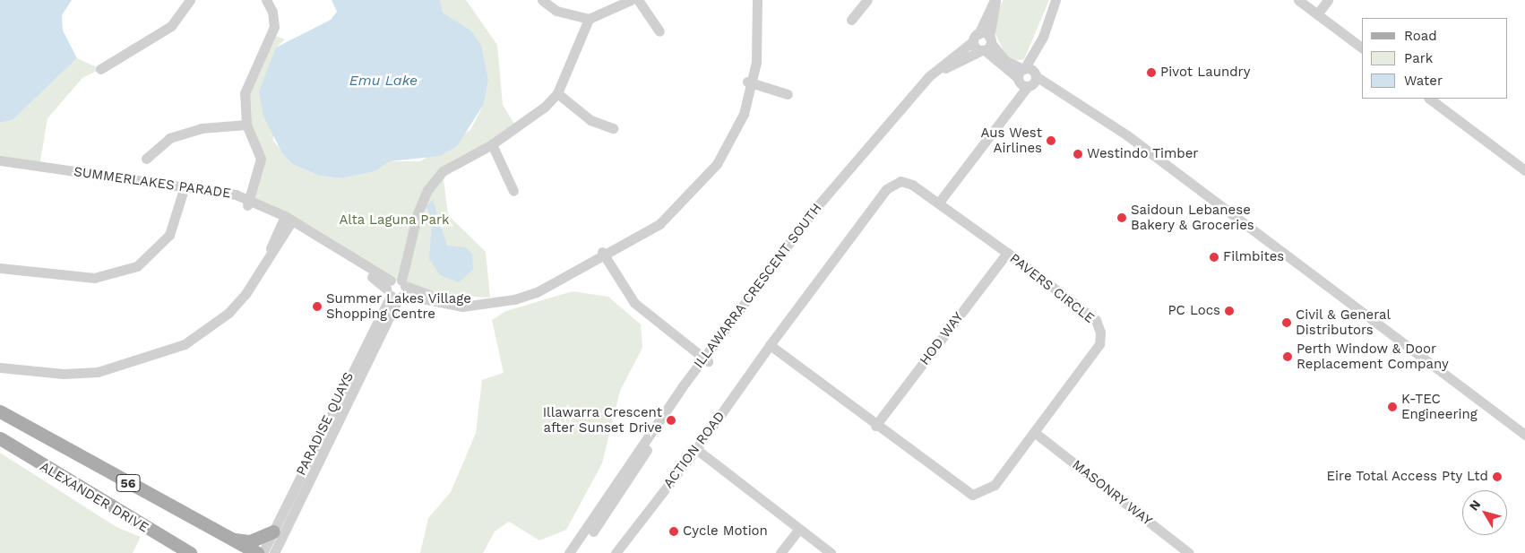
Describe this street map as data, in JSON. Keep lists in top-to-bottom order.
{
  "streets": {
    "main road": ["56", "ALEXANDER DRIVE"],
    "street": [
      "SUMMERLAKES PARADE",
      "ILLAWARRA CRESCENT SOUTH",
      "PAVERS CIRCLE",
      "HOD WAY",
      "PARADISE QUAYS",
      "ACTION ROAD",
      "MASONRY WAY"
    ]
  },
  "crossings": [
    ["SUMMERLAKES PARADE", "PARADISE QUAYS"],
    ["PAVERS CIRCLE", "HOD WAY"],
    ["PAVERS CIRCLE", "ACTION ROAD"],
    ["PAVERS CIRCLE", "MASONRY WAY"]
  ],
  "water": ["Emu Lake"],
  "parks": ["Alta Laguna Park"],
  "places": [
    "Pivot Laundry",
    "Aus West Airlines",
    "Westindo Timber",
    "Saidoun Lebanese Bakery & Groceries",
    "Filmbites",
    "Summer Lakes Village Shopping Centre",
    "PC Locs",
    "Civil & General Distributors",
    "Perth Window & Door Replacement Company",
    "K-TEC Engineering",
    "Illawarra Crescent after Sunset Drive",
    "Eire Total Access Pty Ltd",
    "Cycle Motion"
  ],
  "legend": ["Road", "Park", "Water"],
  "north": "top left"
}
